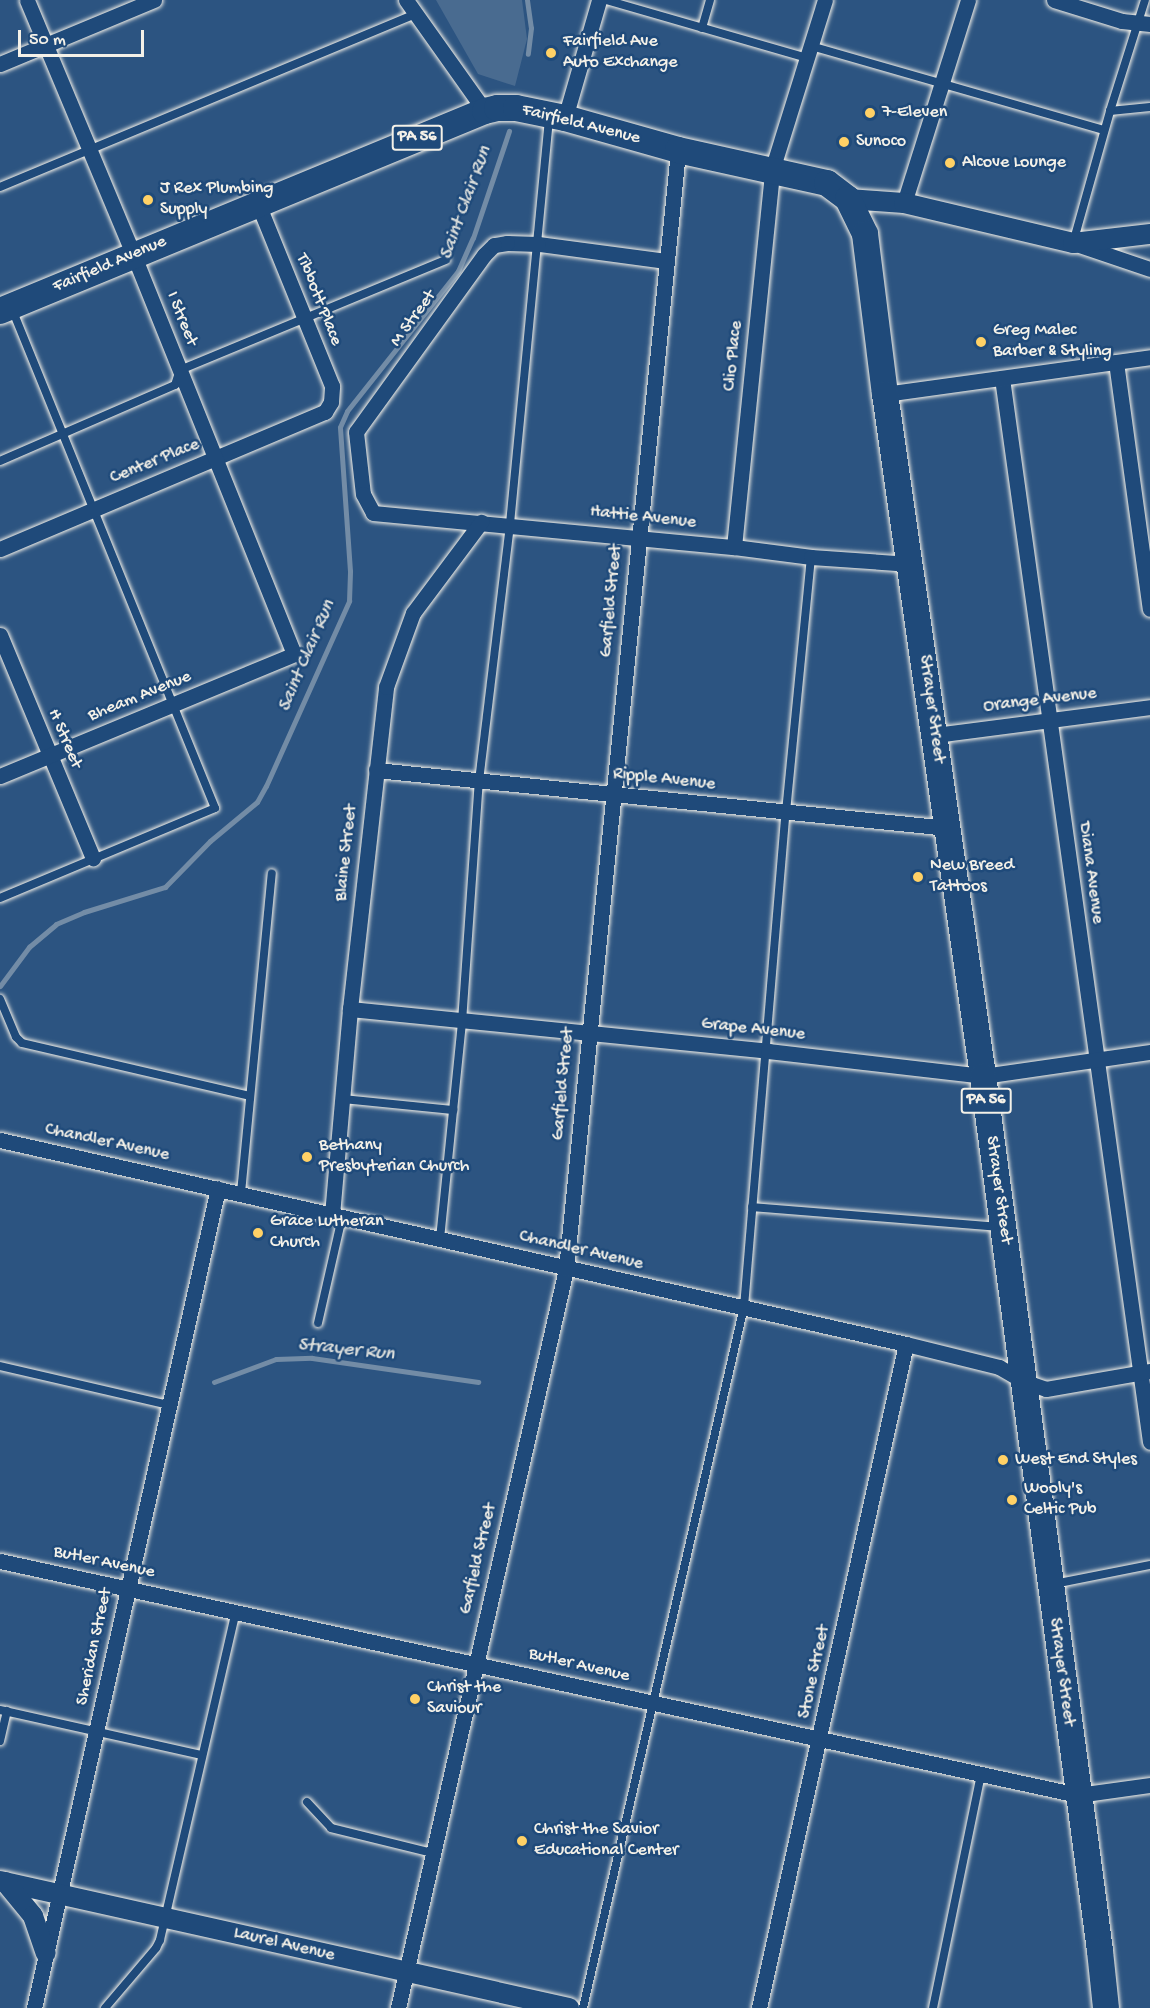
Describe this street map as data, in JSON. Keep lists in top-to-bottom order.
{
  "streets": {
    "highway": ["Fairfield Avenue", "PA 56", "Strayer Street"],
    "street": [
      "Tibbott Place",
      "I Street",
      "M Street",
      "Clio Place",
      "Center Place",
      "Hattie Avenue",
      "Garfield Street",
      "Bheam Avenue",
      "Orange Avenue",
      "H Street",
      "Ripple Avenue",
      "Blaine Street",
      "Diana Avenue",
      "Grape Avenue",
      "Chandler Avenue",
      "Butler Avenue",
      "Sheridan Street",
      "Stone Street",
      "Laurel Avenue"
    ]
  },
  "crossings": [
    ["Fairfield Avenue", "Tibbott Place"],
    ["Fairfield Avenue", "I Street"],
    ["Fairfield Avenue", "Clio Place"],
    ["Fairfield Avenue", "Garfield Street"],
    ["Fairfield Avenue", "Strayer Street"],
    ["Tibbott Place", "Center Place"],
    ["I Street", "Center Place"],
    ["I Street", "Bheam Avenue"],
    ["M Street", "Hattie Avenue"],
    ["M Street", "Garfield Street"],
    ["Clio Place", "Hattie Avenue"],
    ["Hattie Avenue", "Garfield Street"],
    ["Hattie Avenue", "Strayer Street"],
    ["Hattie Avenue", "Blaine Street"],
    ["Garfield Street", "Ripple Avenue"],
    ["Garfield Street", "Grape Avenue"],
    ["Garfield Street", "Chandler Avenue"],
    ["Garfield Street", "Butler Avenue"],
    ["Garfield Street", "Laurel Avenue"],
    ["Bheam Avenue", "H Street"],
    ["Orange Avenue", "Strayer Street"],
    ["Orange Avenue", "Diana Avenue"],
    ["Strayer Street", "Ripple Avenue"],
    ["Strayer Street", "Grape Avenue"],
    ["Strayer Street", "Chandler Avenue"],
    ["Strayer Street", "Butler Avenue"],
    ["Ripple Avenue", "Blaine Street"],
    ["Blaine Street", "Grape Avenue"],
    ["Blaine Street", "Chandler Avenue"],
    ["Diana Avenue", "Grape Avenue"],
    ["Diana Avenue", "Chandler Avenue"],
    ["Chandler Avenue", "Sheridan Street"],
    ["Chandler Avenue", "Stone Street"],
    ["Butler Avenue", "Sheridan Street"],
    ["Butler Avenue", "Stone Street"],
    ["Sheridan Street", "Laurel Avenue"]
  ],
  "water": ["Saint Clair Run", "Strayer Run"],
  "places": [
    "Fairfield Ave Auto Exchange",
    "7-Eleven",
    "Sunoco",
    "Alcove Lounge",
    "J Rex Plumbing Supply",
    "Greg Malec Barber & Styling",
    "New Breed Tattoos",
    "Bethany Presbyterian Church",
    "Grace Lutheran Church",
    "West End Styles",
    "Wooly's Celtic Pub",
    "Christ the Saviour",
    "Christ the Savior Educational Center"
  ],
  "scale_bar": "50 m"
}
